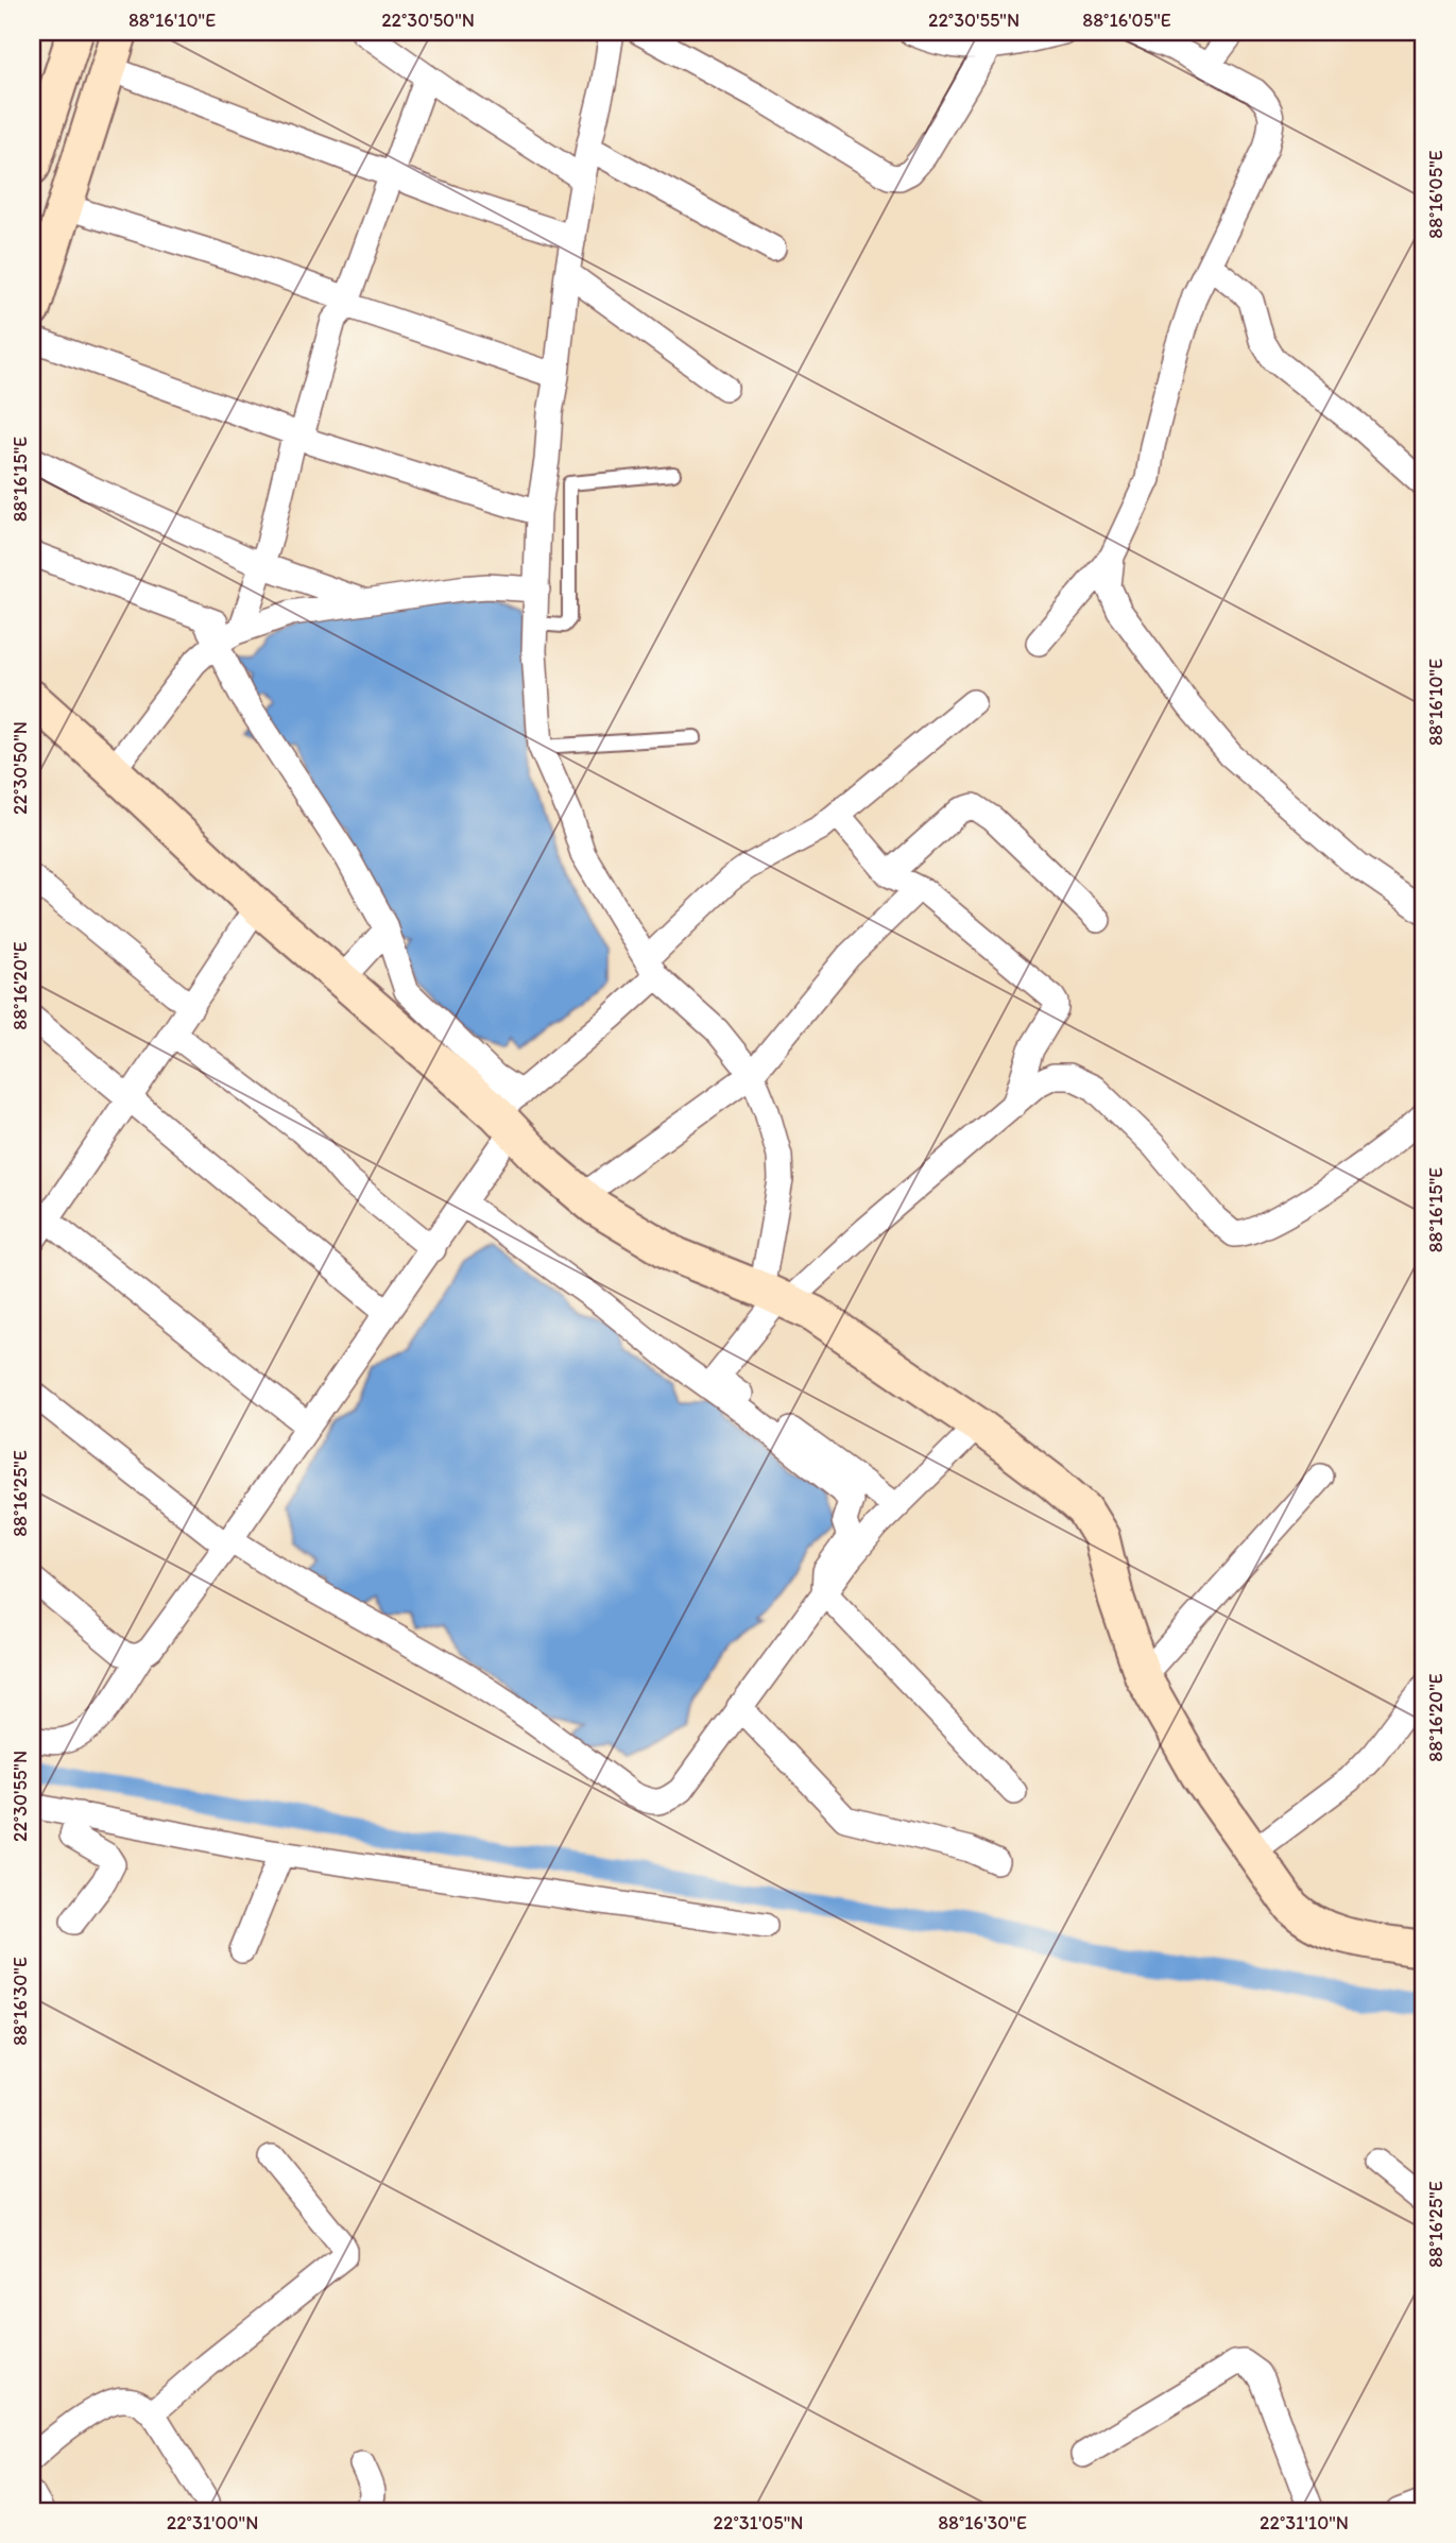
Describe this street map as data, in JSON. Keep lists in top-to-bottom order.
{
  "coordinates": [
    "88°16'10\"E",
    "22°30'50\"N",
    "22°30'55\"N",
    "88°16'05\"E",
    "88°16'15\"E",
    "88°16'20\"E",
    "88°16'25\"E",
    "88°16'30\"E",
    "22°31'00\"N",
    "22°31'05\"N",
    "22°31'10\"N"
  ]
}
